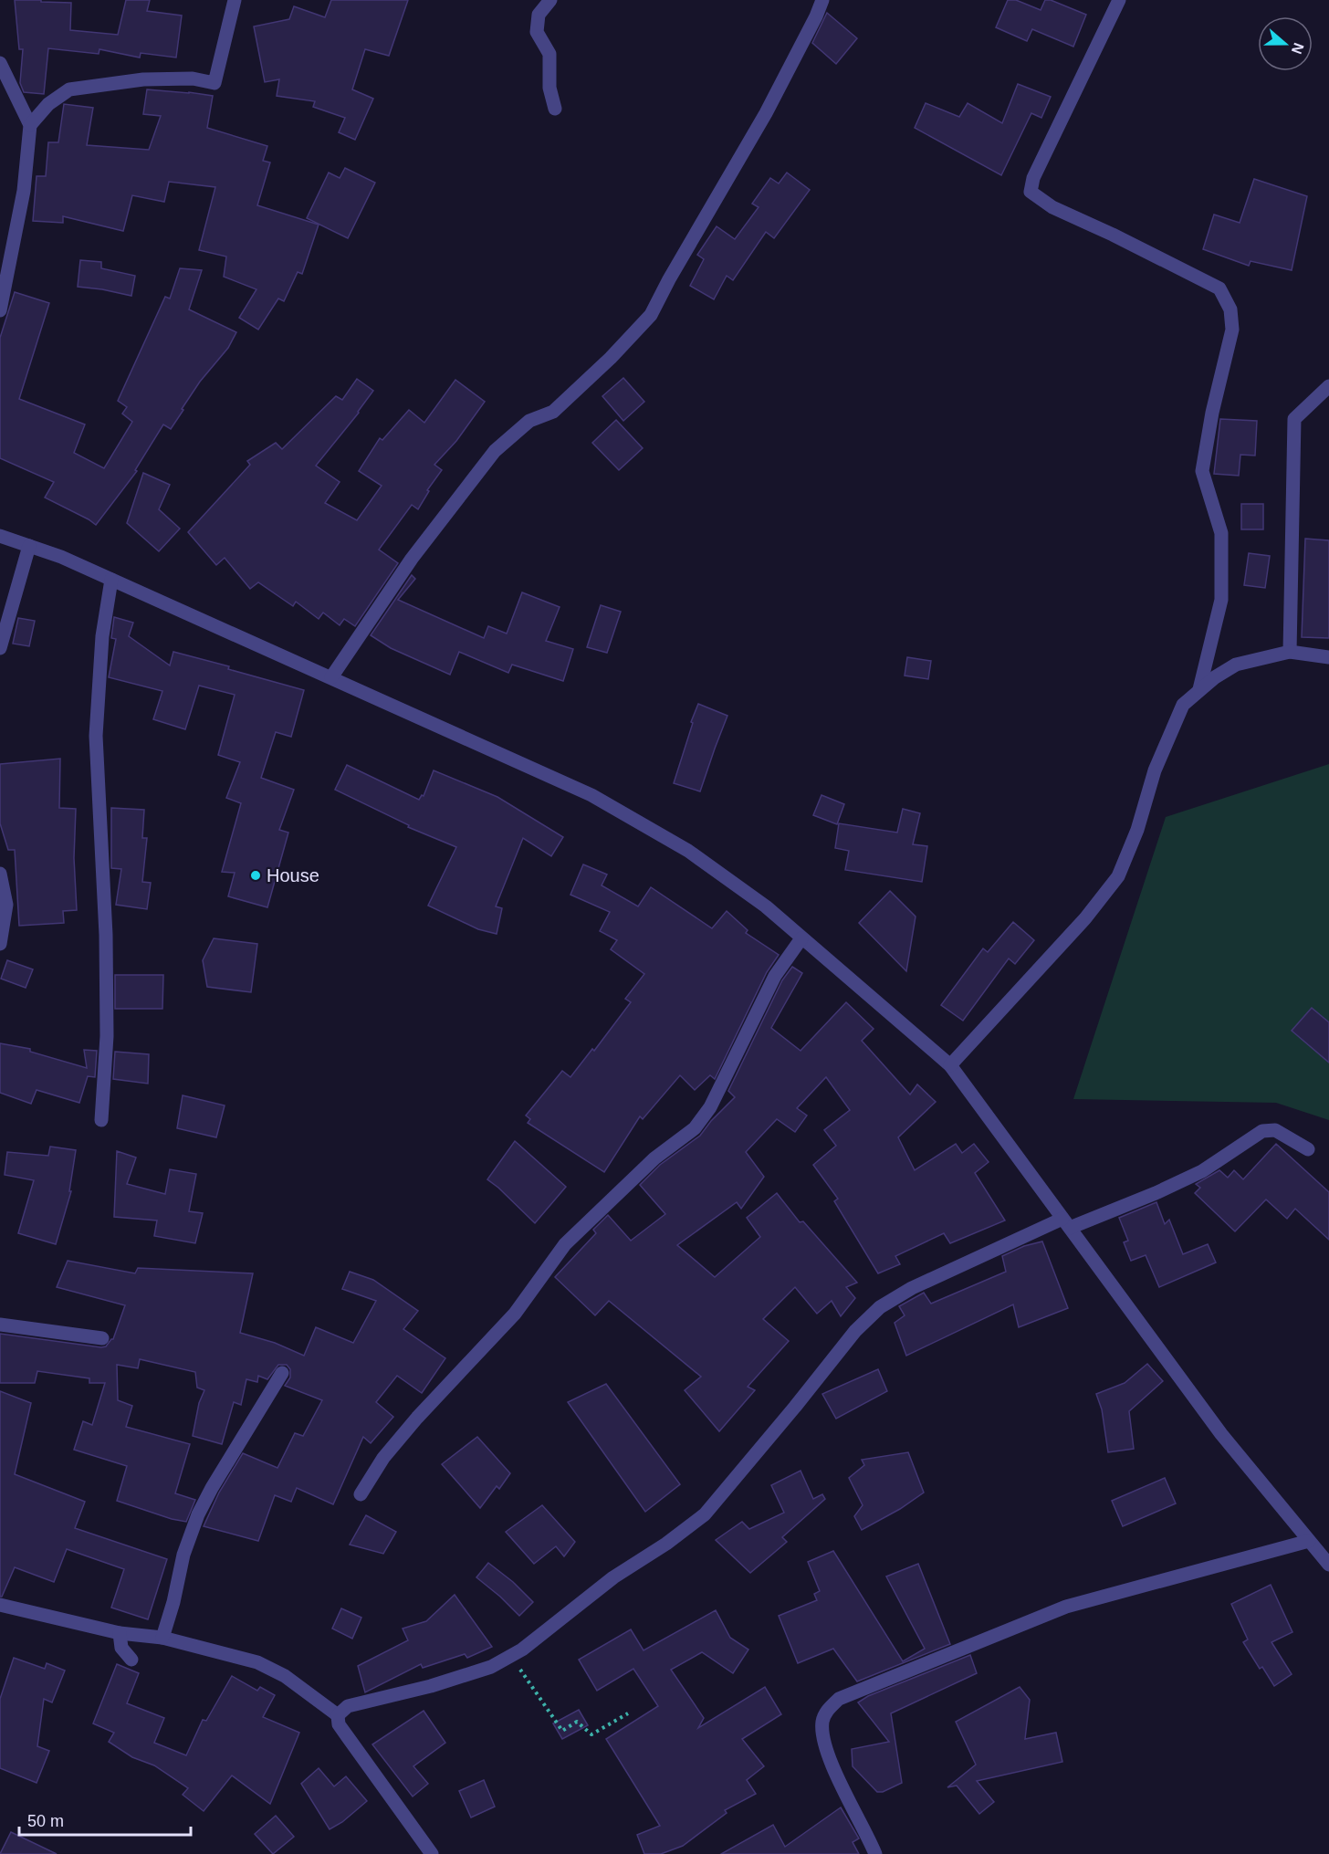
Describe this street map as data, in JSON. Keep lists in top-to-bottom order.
{
  "places": ["House"],
  "scale_bar": "50 m",
  "north": "right"
}
